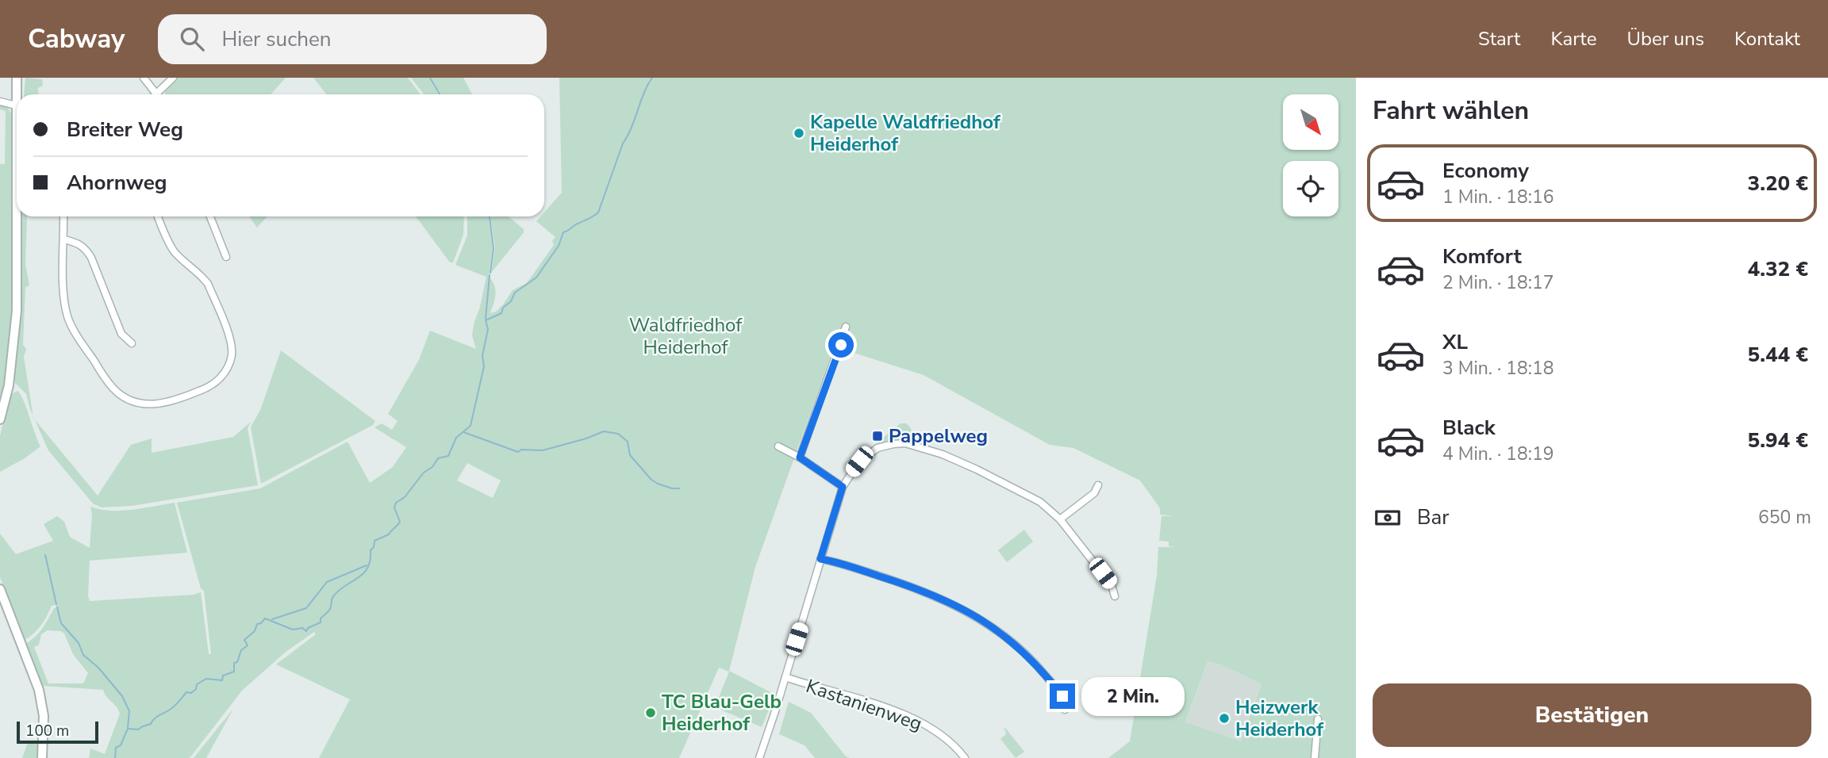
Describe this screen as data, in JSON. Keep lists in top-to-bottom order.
{
  "streets": {
    "street": ["Kastanienweg"]
  },
  "parks": ["Waldfriedhof Heiderhof"],
  "places": {
    "other": ["Kapelle Waldfriedhof Heiderhof", "TC Blau-Gelb Heiderhof", "Heizwerk Heiderhof"],
    "transit": ["Pappelweg"]
  },
  "scale_bar": "100 m",
  "north": "bottom right",
  "page": {
    "header": "Cabway",
    "search": "Hier suchen",
    "nav": [
      "Start",
      "Karte",
      "Über uns",
      "Kontakt"
    ],
    "heading": "Fahrt wählen",
    "banner": ["Breiter Weg", "Ahornweg"],
    "list": [
      {
        "name": "Economy",
        "note": "1 Min. · 18:16",
        "value": "3.20 €"
      },
      {
        "name": "Komfort",
        "note": "2 Min. · 18:17",
        "value": "4.32 €"
      },
      {
        "name": "XL",
        "note": "3 Min. · 18:18",
        "value": "5.44 €"
      },
      {
        "name": "Black",
        "note": "4 Min. · 18:19",
        "value": "5.94 €"
      }
    ],
    "pay": ["Bar", "650 m"],
    "buttons": "Bestätigen",
    "bubble": "2 Min.",
    "scale": "100 m"
  }
}
